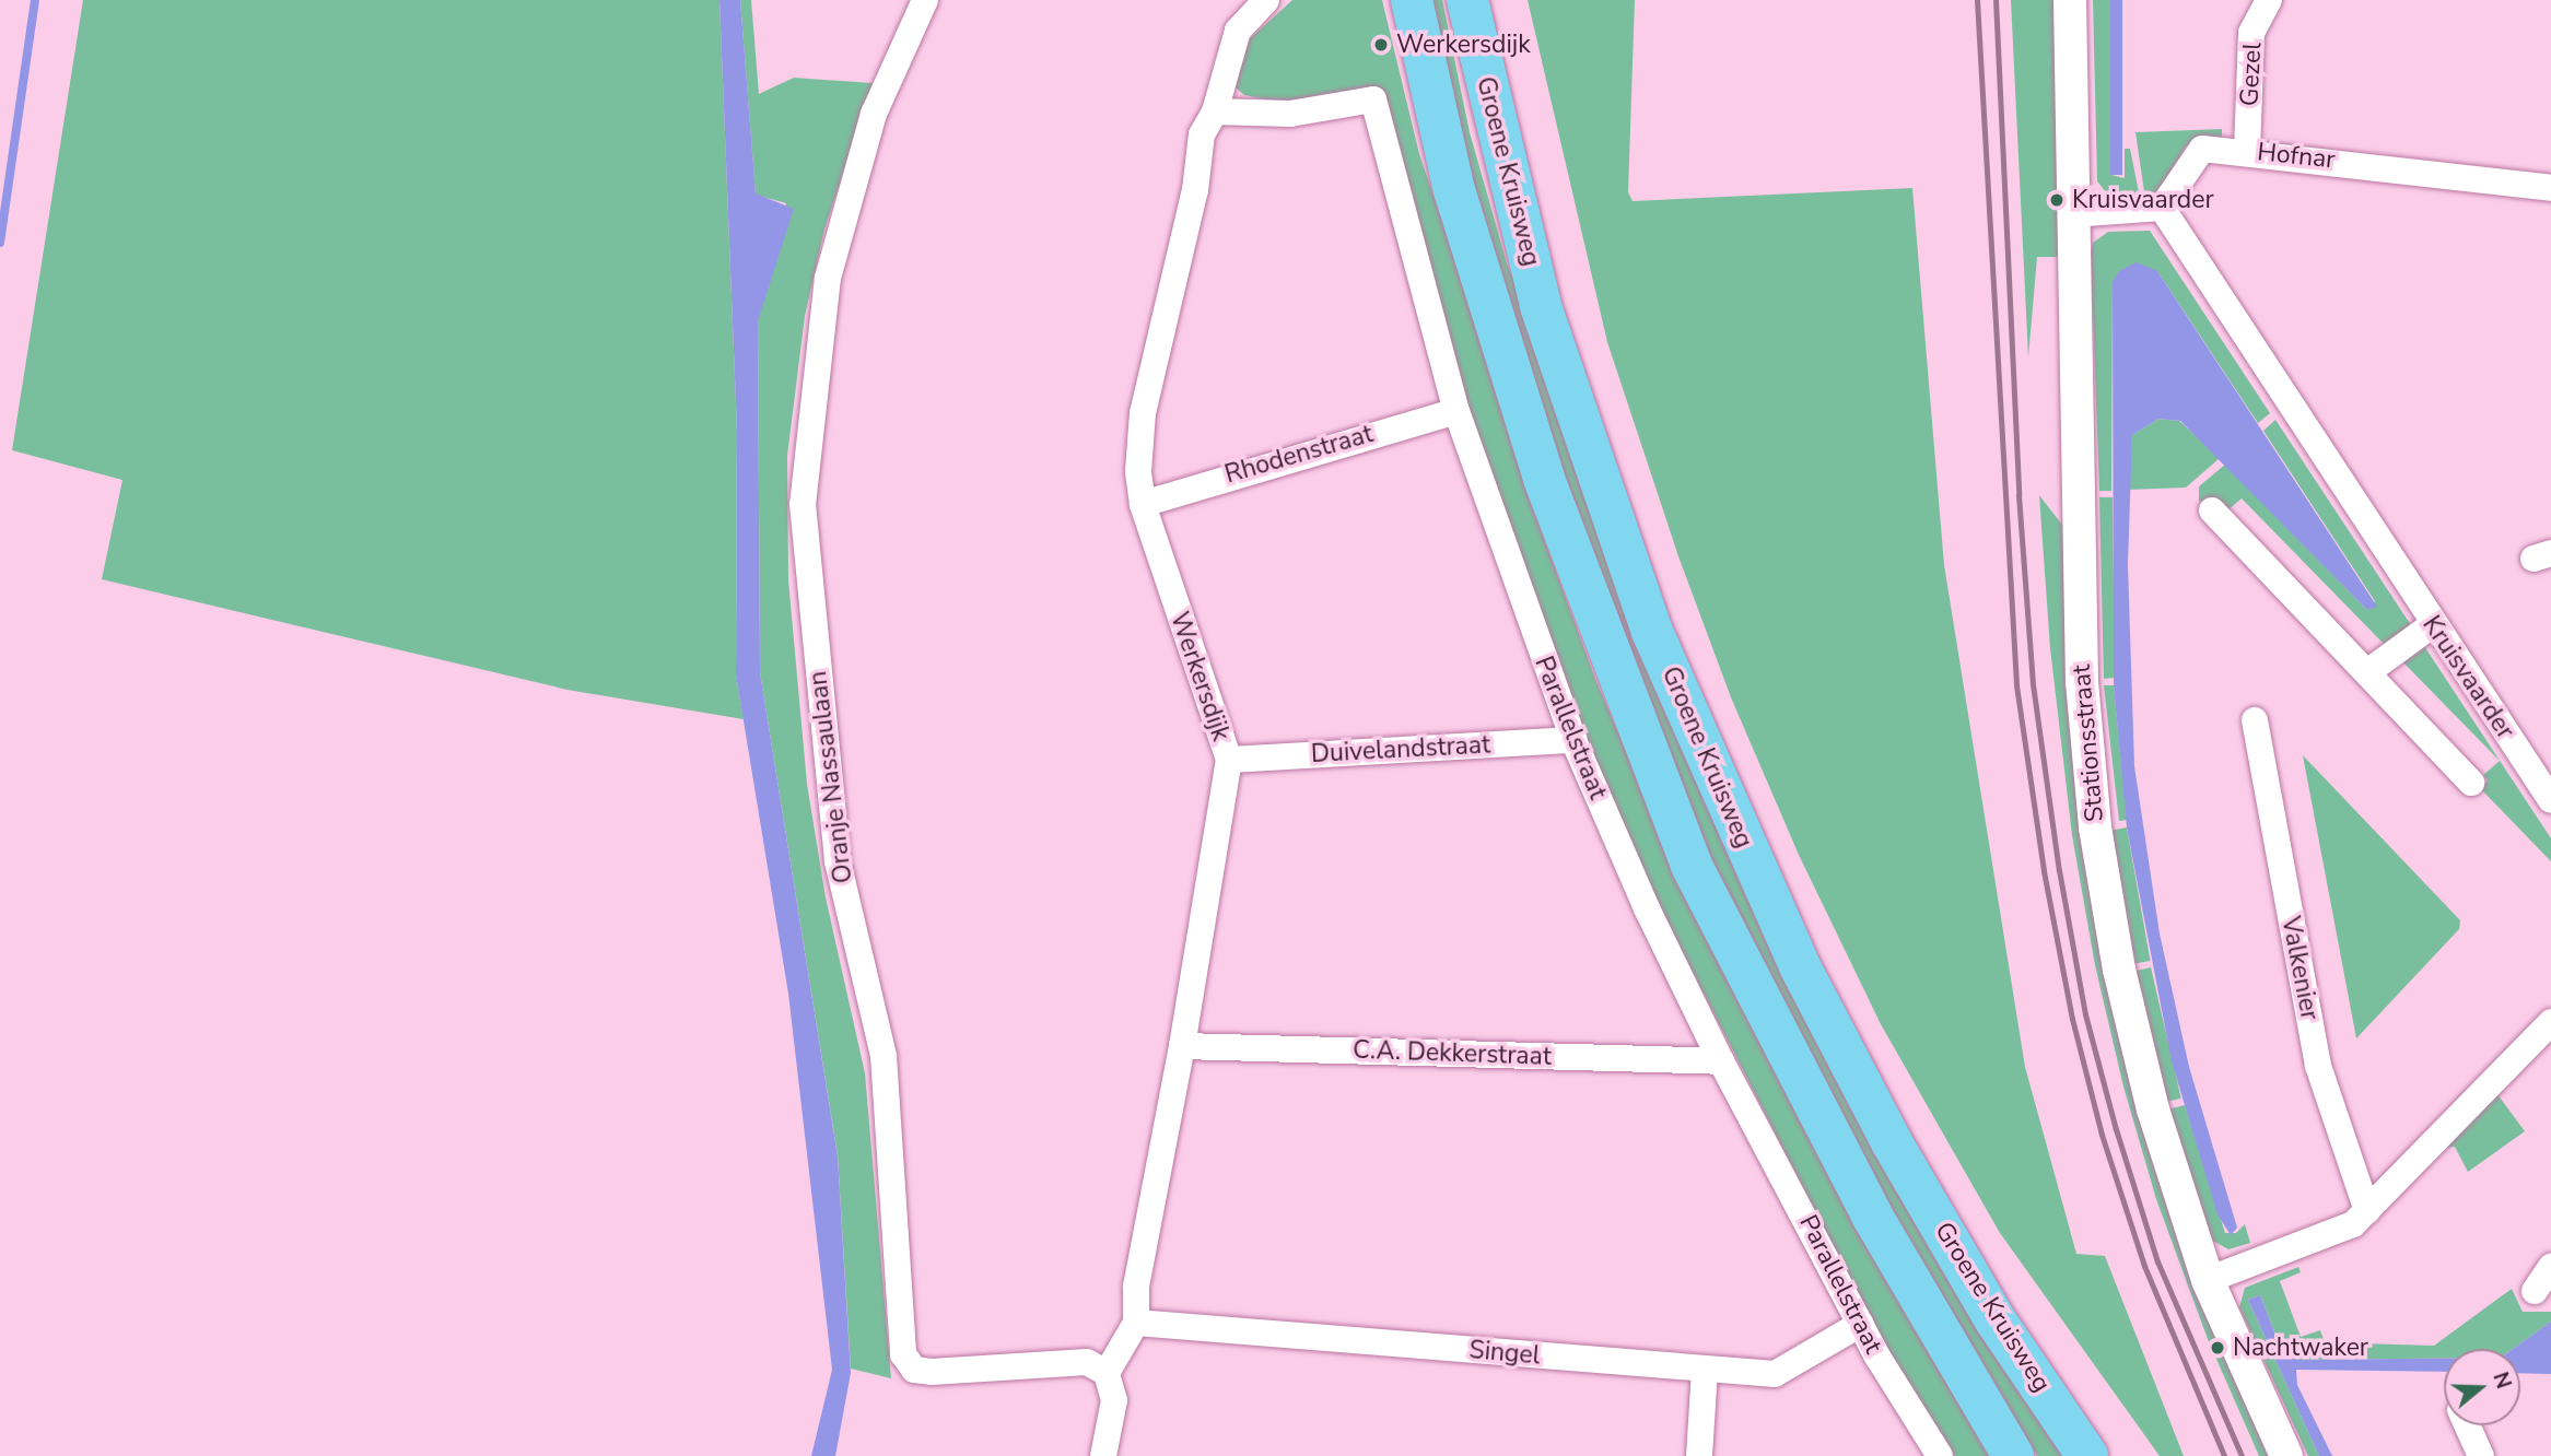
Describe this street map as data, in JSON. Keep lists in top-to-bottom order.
{
  "streets": {
    "main road": ["Groene Kruisweg"],
    "street": [
      "Gezel",
      "Hofnar",
      "Rhodenstraat",
      "Werkersdijk",
      "Kruisvaarder",
      "Parallelstraat",
      "Stationsstraat",
      "Duivelandstraat",
      "Oranje Nassaulaan",
      "Valkenier",
      "C.A. Dekkerstraat",
      "Singel"
    ]
  },
  "crossings": [
    ["Gezel", "Hofnar"],
    ["Hofnar", "Kruisvaarder"],
    ["Rhodenstraat", "Werkersdijk"],
    ["Rhodenstraat", "Parallelstraat"],
    ["Werkersdijk", "Parallelstraat"],
    ["Werkersdijk", "Duivelandstraat"],
    ["Werkersdijk", "Oranje Nassaulaan"],
    ["Werkersdijk", "C.A. Dekkerstraat"],
    ["Werkersdijk", "Singel"],
    ["Parallelstraat", "Duivelandstraat"],
    ["Parallelstraat", "C.A. Dekkerstraat"],
    ["Parallelstraat", "Singel"]
  ],
  "places": ["Werkersdijk", "Kruisvaarder", "Nachtwaker"],
  "north": "right"
}
